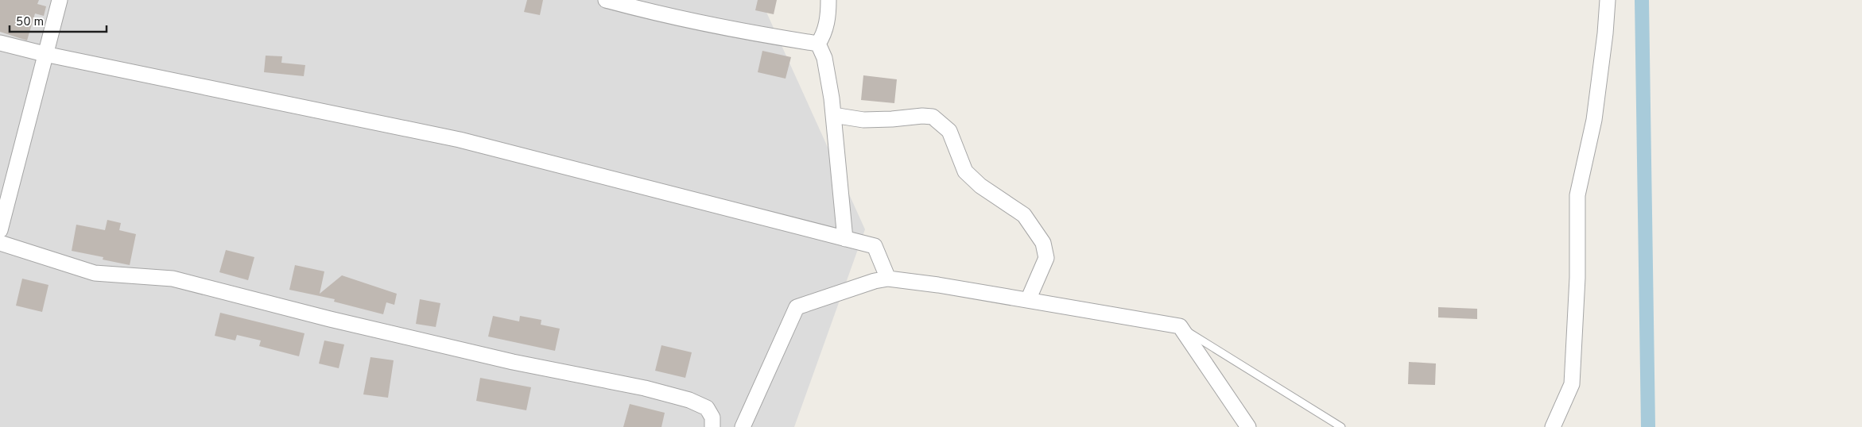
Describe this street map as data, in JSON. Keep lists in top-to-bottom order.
{
  "scale_bar": "50 m"
}
